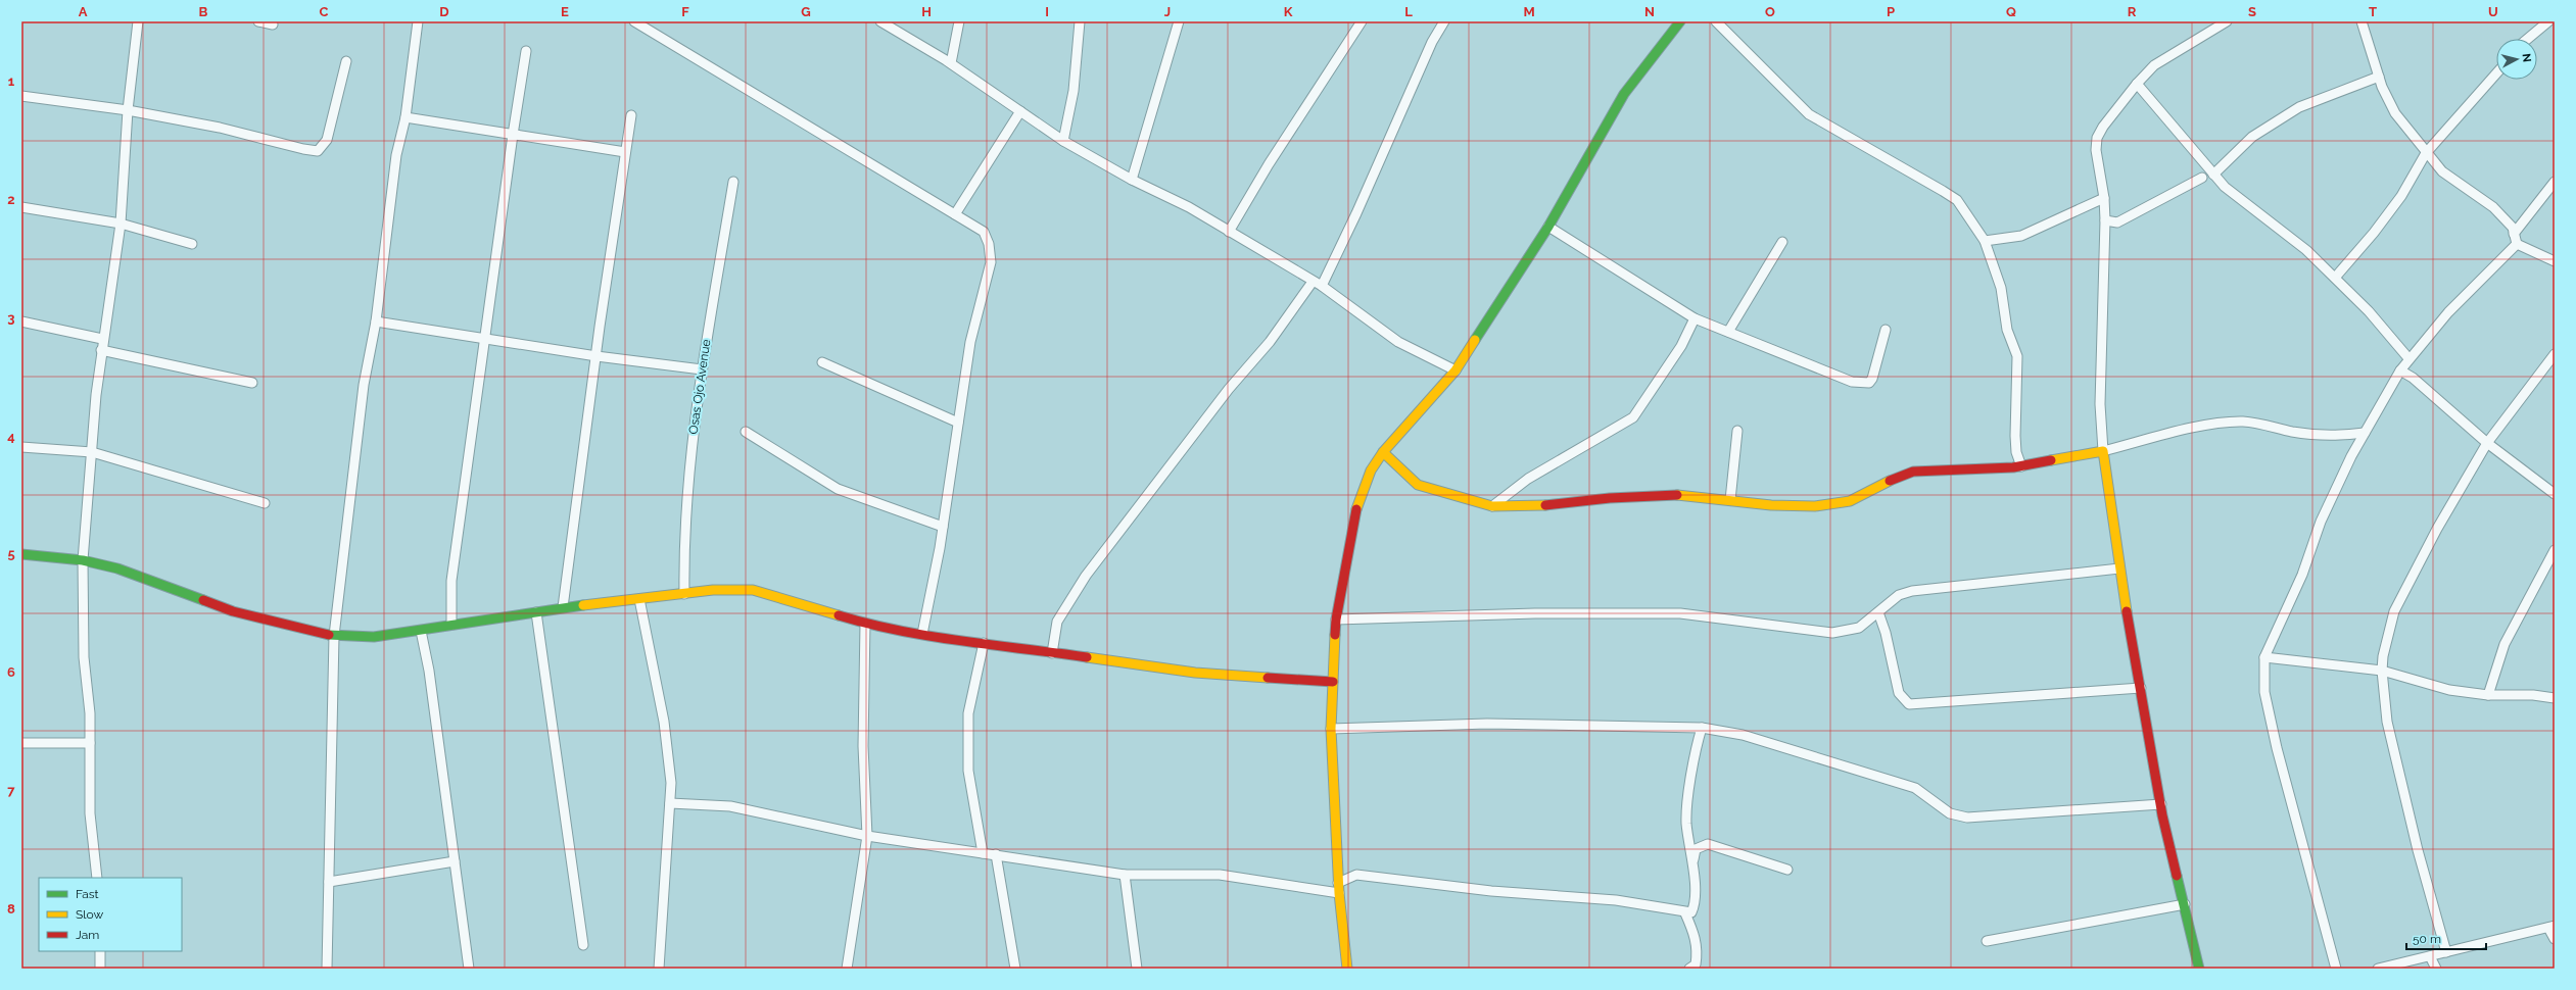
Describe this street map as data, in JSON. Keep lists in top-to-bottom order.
{
  "streets": {
    "street": ["Osas Ojo Avenue"]
  },
  "legend": ["Fast", "Slow", "Jam"],
  "scale_bar": "50 m",
  "north": "right",
  "grid": {
    "columns": [
      "A",
      "B",
      "C",
      "D",
      "E",
      "F",
      "G",
      "H",
      "I",
      "J",
      "K",
      "L",
      "M",
      "N",
      "O",
      "P",
      "Q",
      "R",
      "S",
      "T",
      "U"
    ],
    "rows": [
      "1",
      "2",
      "3",
      "4",
      "5",
      "6",
      "7",
      "8"
    ]
  }
}
